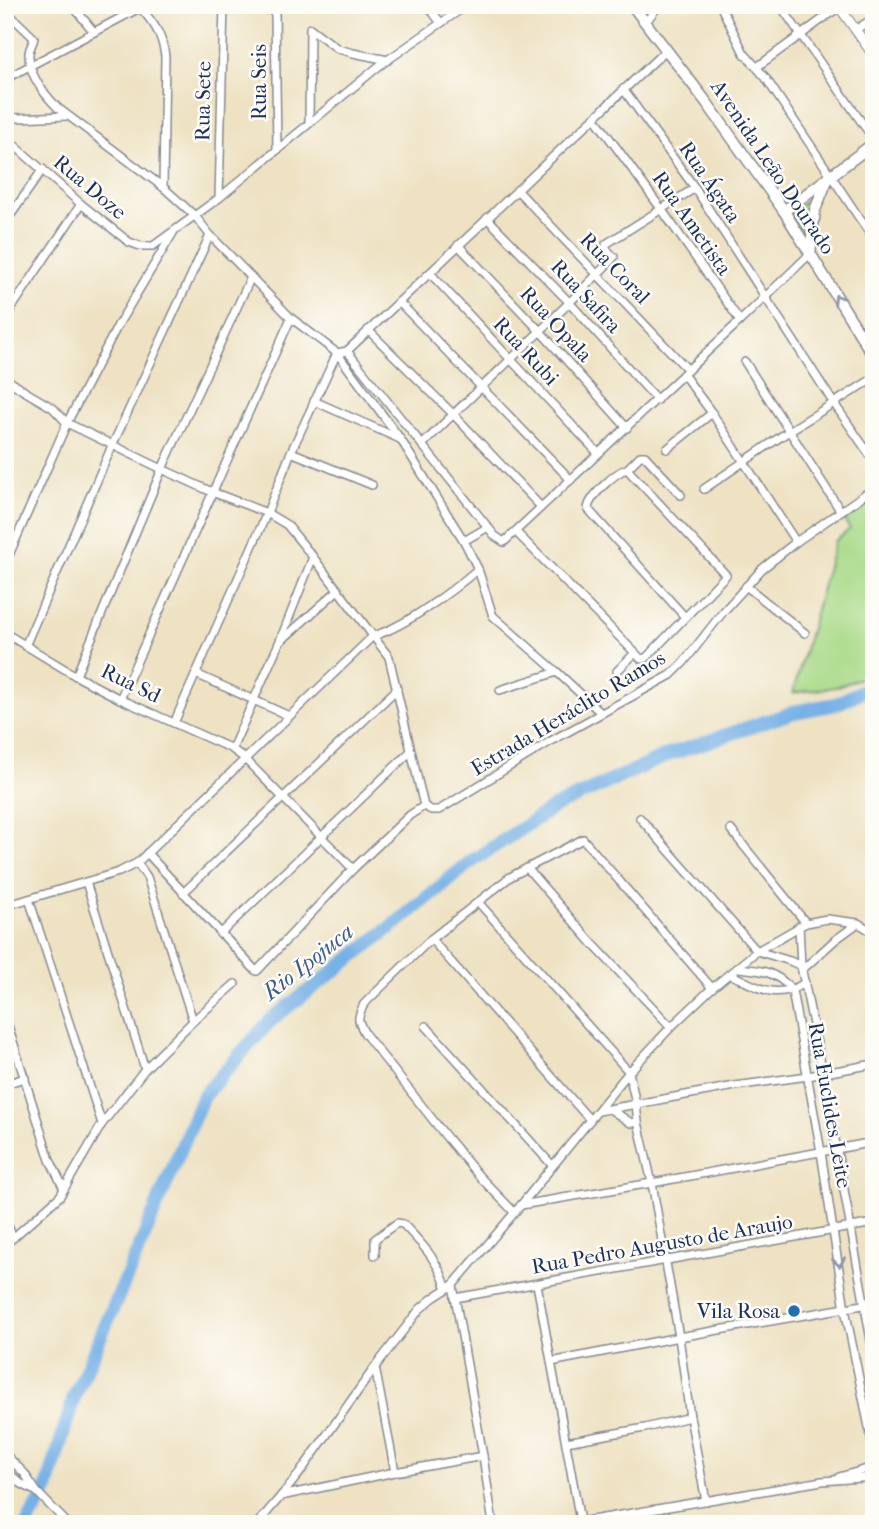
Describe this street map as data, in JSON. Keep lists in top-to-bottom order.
{
  "streets": {
    "main road": ["Avenida Leão Dourado"],
    "street": [
      "Rua Seis",
      "Rua Sete",
      "Rua Ágata",
      "Rua Doze",
      "Rua Ametista",
      "Rua Coral",
      "Rua Safira",
      "Rua Opala",
      "Rua Rubi",
      "Rua Sd",
      "Estrada Heráclito Ramos",
      "Rua Euclides Leite",
      "Rua Pedro Augusto de Araujo"
    ]
  },
  "crossings": [
    ["Rua Seis", "Rua Sete"],
    ["Rua Coral", "Estrada Heráclito Ramos"],
    ["Rua Euclides Leite", "Rua Pedro Augusto de Araujo"]
  ],
  "water": ["Rio Ipojuca"],
  "places": ["Vila Rosa"]
}
